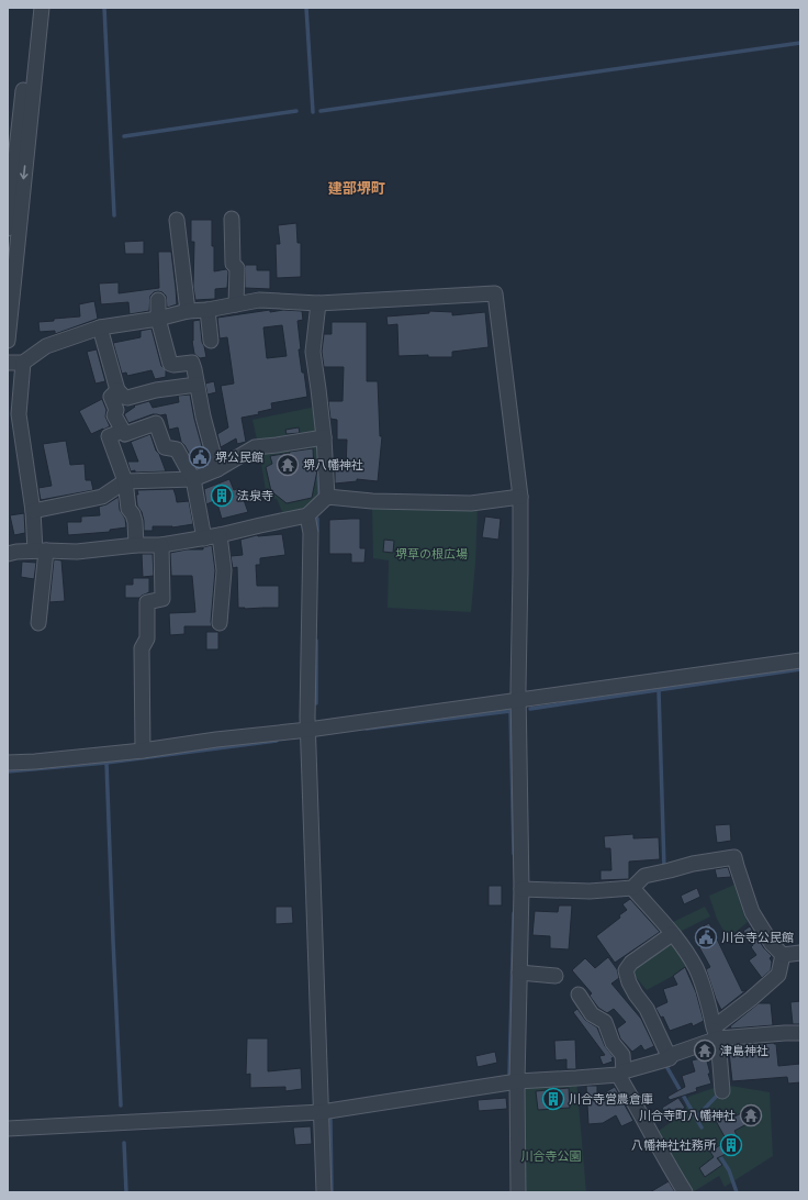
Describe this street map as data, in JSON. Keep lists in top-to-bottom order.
{
  "districts": ["建部堺町"],
  "parks": ["堺草の根広場", "川合寺公園"],
  "places": {
    "public building": ["堺公民館", "川合寺公民館"],
    "temple": ["堺八幡神社", "津島神社", "川合寺町八幡神社"],
    "building": ["法泉寺", "川合寺営農倉庫", "八幡神社社務所"]
  }
}
